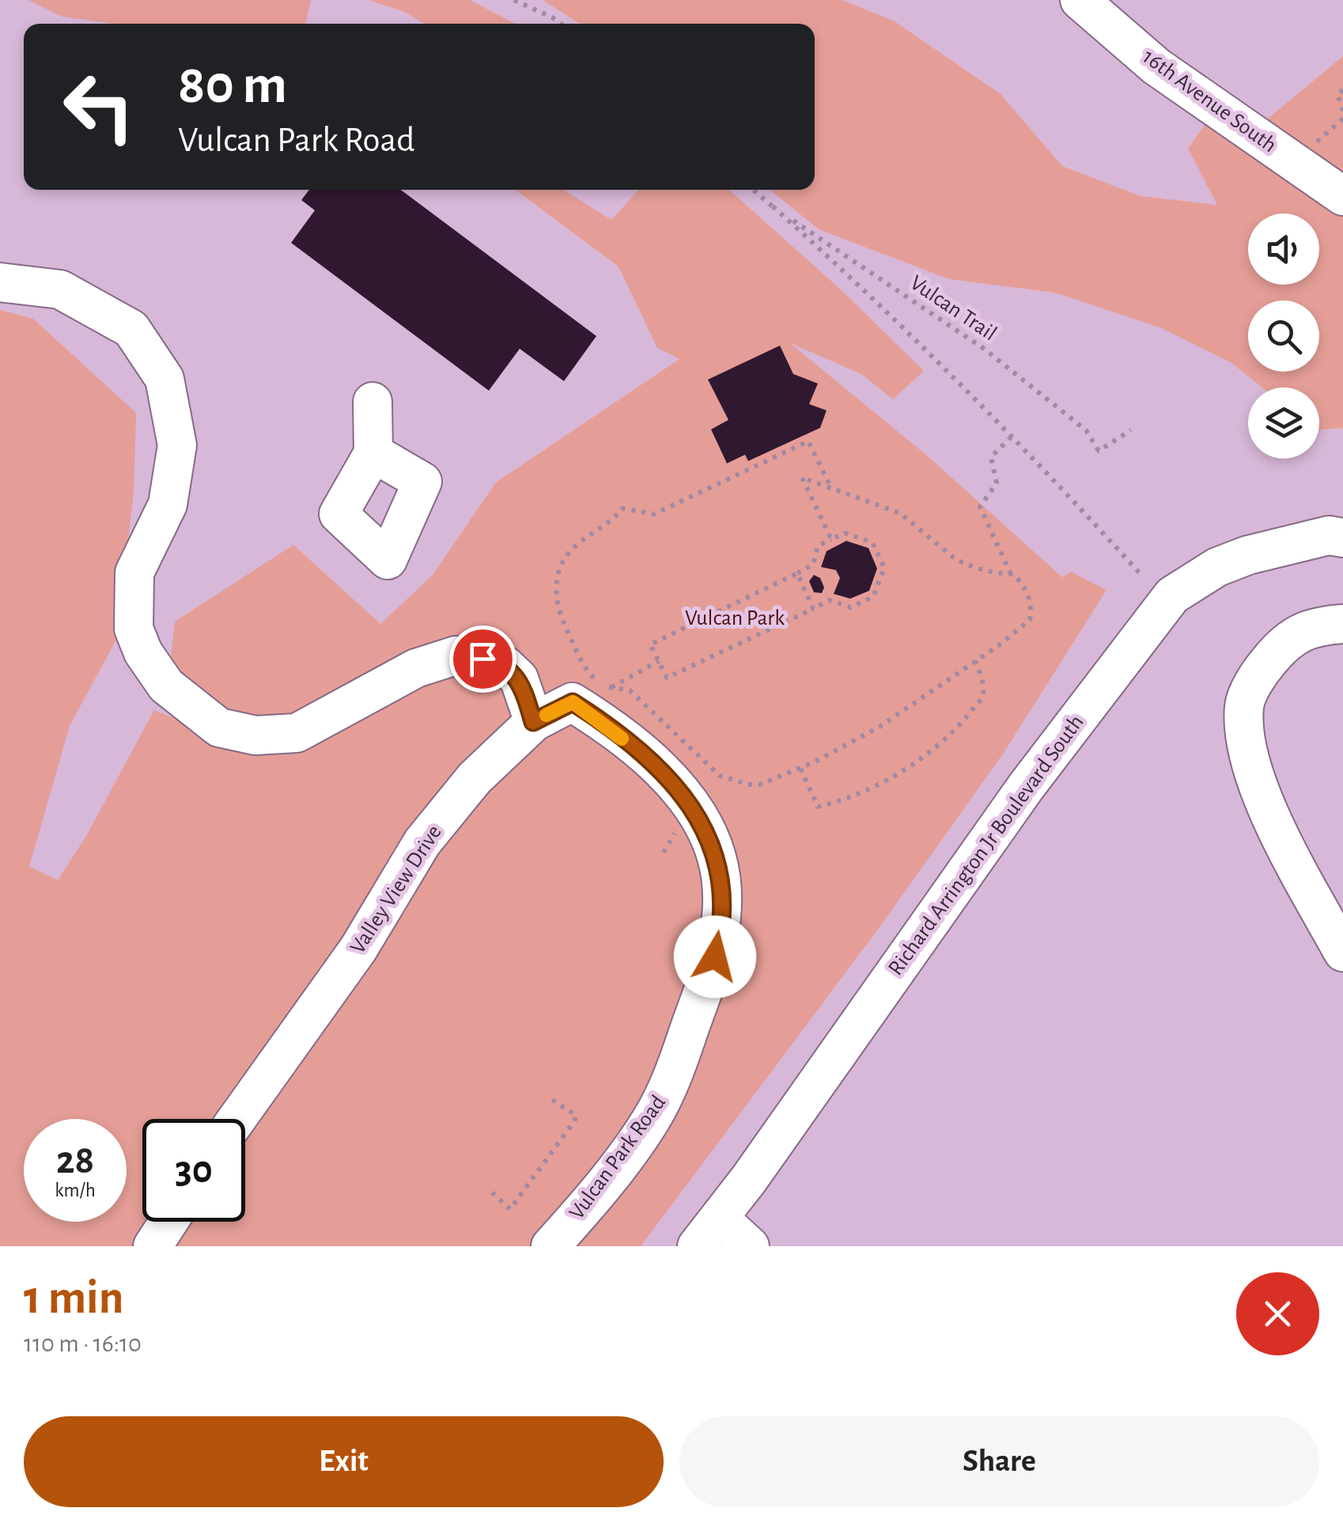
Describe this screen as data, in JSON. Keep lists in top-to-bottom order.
{
  "streets": {
    "street": [
      "16th Avenue South",
      "Richard Arrington Jr Boulevard South",
      "Valley View Drive",
      "Vulcan Park Road"
    ],
    "path": ["Vulcan Trail"]
  },
  "crossings": [
    ["Valley View Drive", "Vulcan Park Road"]
  ],
  "parks": ["Vulcan Park"],
  "page": {
    "turn": ["80 m", "Vulcan Park Road"],
    "speed": "28 km/h",
    "limit": "30",
    "heading": ["1 min", "110 m · 16:10"],
    "buttons": ["Exit", "Share"]
  }
}
